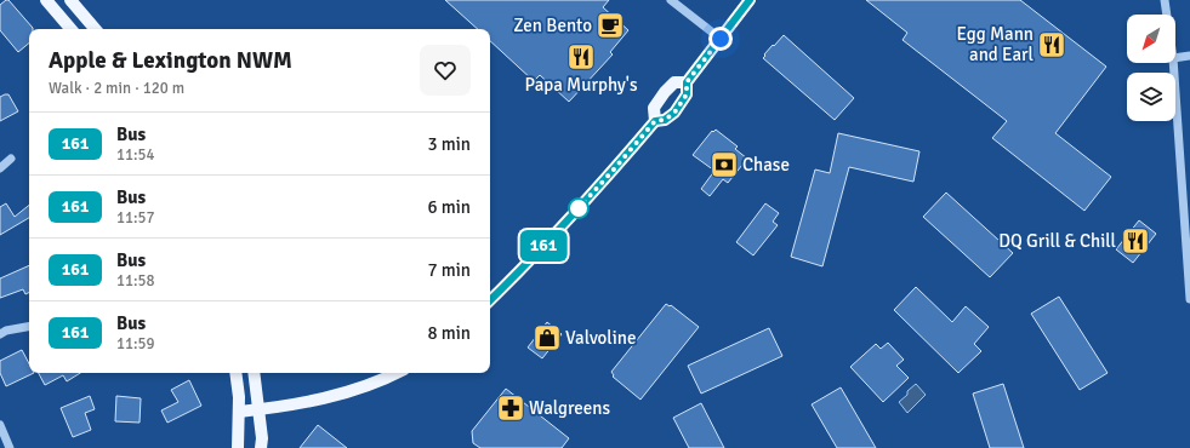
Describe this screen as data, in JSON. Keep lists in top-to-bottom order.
{
  "places": {
    "cafe": ["Zen Bento"],
    "restaurant": ["Egg Mann and Earl", "Papa Murphy's", "DQ Grill & Chill"],
    "bank": ["Chase"],
    "shop": ["Valvoline"],
    "pharmacy": ["Walgreens"]
  },
  "lines": ["bus line 161"],
  "north": "bottom left",
  "page": {
    "on_map": "161",
    "heading": ["Apple & Lexington NWM", "Walk · 2 min · 120 m"],
    "list": [
      {
        "mark": "161",
        "name": "Bus",
        "note": "11:54",
        "value": "3 min"
      },
      {
        "mark": "161",
        "name": "Bus",
        "note": "11:57",
        "value": "6 min"
      },
      {
        "mark": "161",
        "name": "Bus",
        "note": "11:58",
        "value": "7 min"
      },
      {
        "mark": "161",
        "name": "Bus",
        "note": "11:59",
        "value": "8 min"
      }
    ]
  }
}
